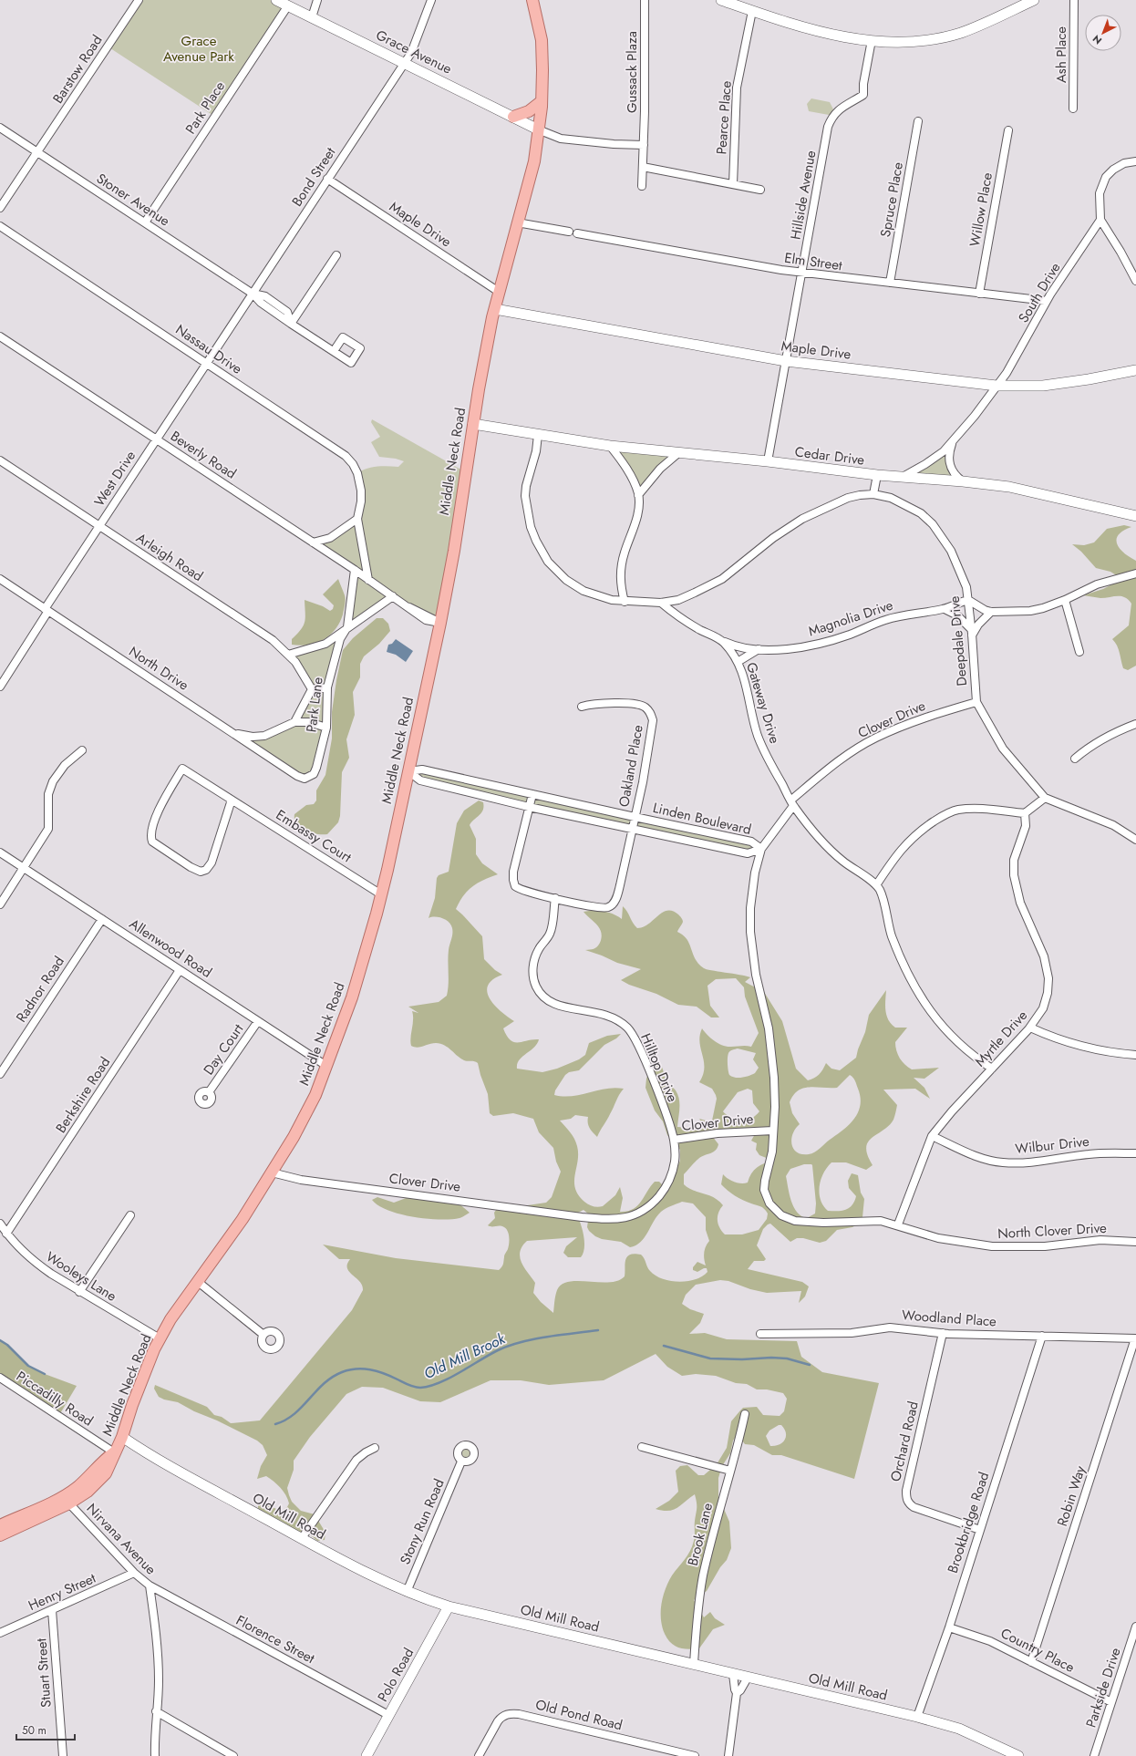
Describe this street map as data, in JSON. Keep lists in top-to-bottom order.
{
  "streets": {
    "main road": ["Middle Neck Road"],
    "street": [
      "Grace Avenue",
      "Ash Place",
      "Barstow Road",
      "Gussack Plaza",
      "Park Place",
      "Pearce Place",
      "Bond Street",
      "Hillside Avenue",
      "Stoner Avenue",
      "Spruce Place",
      "Willow Place",
      "Maple Drive",
      "Elm Street",
      "South Drive",
      "Nassau Drive",
      "Beverly Road",
      "Cedar Drive",
      "West Drive",
      "Arleigh Road",
      "Magnolia Drive",
      "Deepdale Drive",
      "North Drive",
      "Gateway Drive",
      "Park Lane",
      "Clover Drive",
      "Oakland Place",
      "Linden Boulevard",
      "Embassy Court",
      "Allenwood Road",
      "Radnor Road",
      "Myrtle Drive",
      "Day Court",
      "Hilltop Drive",
      "Berkshire Road",
      "Wilbur Drive",
      "North Clover Drive",
      "Wooleys Lane",
      "Woodland Place",
      "Piccadilly Road",
      "Orchard Road",
      "Robin Way",
      "Old Mill Road",
      "Stony Run Road",
      "Brookbridge Road",
      "Brook Lane",
      "Nirvana Avenue",
      "Henry Street",
      "Florence Street",
      "Country Place",
      "Stuart Street",
      "Polo Road",
      "Parkside Drive",
      "Old Pond Road"
    ]
  },
  "crossings": [
    ["Grace Avenue", "Park Place"],
    ["Grace Avenue", "Bond Street"],
    ["Grace Avenue", "Middle Neck Road"],
    ["Barstow Road", "Stoner Avenue"],
    ["Park Place", "Stoner Avenue"],
    ["Bond Street", "Stoner Avenue"],
    ["Bond Street", "Maple Drive"],
    ["Bond Street", "Nassau Drive"],
    ["Bond Street", "West Drive"],
    ["Hillside Avenue", "Maple Drive"],
    ["Hillside Avenue", "Elm Street"],
    ["Hillside Avenue", "Cedar Drive"],
    ["Spruce Place", "Elm Street"],
    ["Willow Place", "Elm Street"],
    ["Maple Drive", "South Drive"],
    ["Maple Drive", "Middle Neck Road"],
    ["Elm Street", "South Drive"],
    ["South Drive", "Cedar Drive"],
    ["Nassau Drive", "Beverly Road"],
    ["Nassau Drive", "West Drive"],
    ["Beverly Road", "Middle Neck Road"],
    ["Beverly Road", "West Drive"],
    ["Beverly Road", "Park Lane"],
    ["Cedar Drive", "Middle Neck Road"],
    ["Middle Neck Road", "Clover Drive"],
    ["Middle Neck Road", "Linden Boulevard"],
    ["Middle Neck Road", "Embassy Court"],
    ["Middle Neck Road", "Allenwood Road"],
    ["Middle Neck Road", "Wooleys Lane"],
    ["Middle Neck Road", "Piccadilly Road"],
    ["Middle Neck Road", "Old Mill Road"],
    ["Middle Neck Road", "Nirvana Avenue"],
    ["West Drive", "Arleigh Road"],
    ["West Drive", "North Drive"],
    ["Arleigh Road", "Park Lane"],
    ["Magnolia Drive", "Deepdale Drive"],
    ["Magnolia Drive", "Gateway Drive"],
    ["Deepdale Drive", "Gateway Drive"],
    ["Deepdale Drive", "Clover Drive"],
    ["North Drive", "Park Lane"],
    ["Gateway Drive", "Clover Drive"],
    ["Clover Drive", "Linden Boulevard"],
    ["Clover Drive", "Hilltop Drive"],
    ["Clover Drive", "North Clover Drive"],
    ["Oakland Place", "Linden Boulevard"],
    ["Oakland Place", "Hilltop Drive"],
    ["Allenwood Road", "Radnor Road"],
    ["Allenwood Road", "Day Court"],
    ["Allenwood Road", "Berkshire Road"],
    ["Myrtle Drive", "Wilbur Drive"],
    ["Myrtle Drive", "North Clover Drive"],
    ["Berkshire Road", "Wooleys Lane"],
    ["Woodland Place", "Orchard Road"],
    ["Woodland Place", "Robin Way"],
    ["Woodland Place", "Brookbridge Road"],
    ["Orchard Road", "Brookbridge Road"],
    ["Robin Way", "Country Place"],
    ["Old Mill Road", "Stony Run Road"],
    ["Old Mill Road", "Brookbridge Road"],
    ["Old Mill Road", "Brook Lane"],
    ["Old Mill Road", "Polo Road"],
    ["Brookbridge Road", "Country Place"],
    ["Nirvana Avenue", "Henry Street"],
    ["Nirvana Avenue", "Florence Street"],
    ["Henry Street", "Stuart Street"],
    ["Florence Street", "Polo Road"],
    ["Country Place", "Parkside Drive"]
  ],
  "water": ["Old Mill Brook"],
  "parks": ["Grace Avenue Park"],
  "scale_bar": "50 m",
  "north": "bottom left"
}
